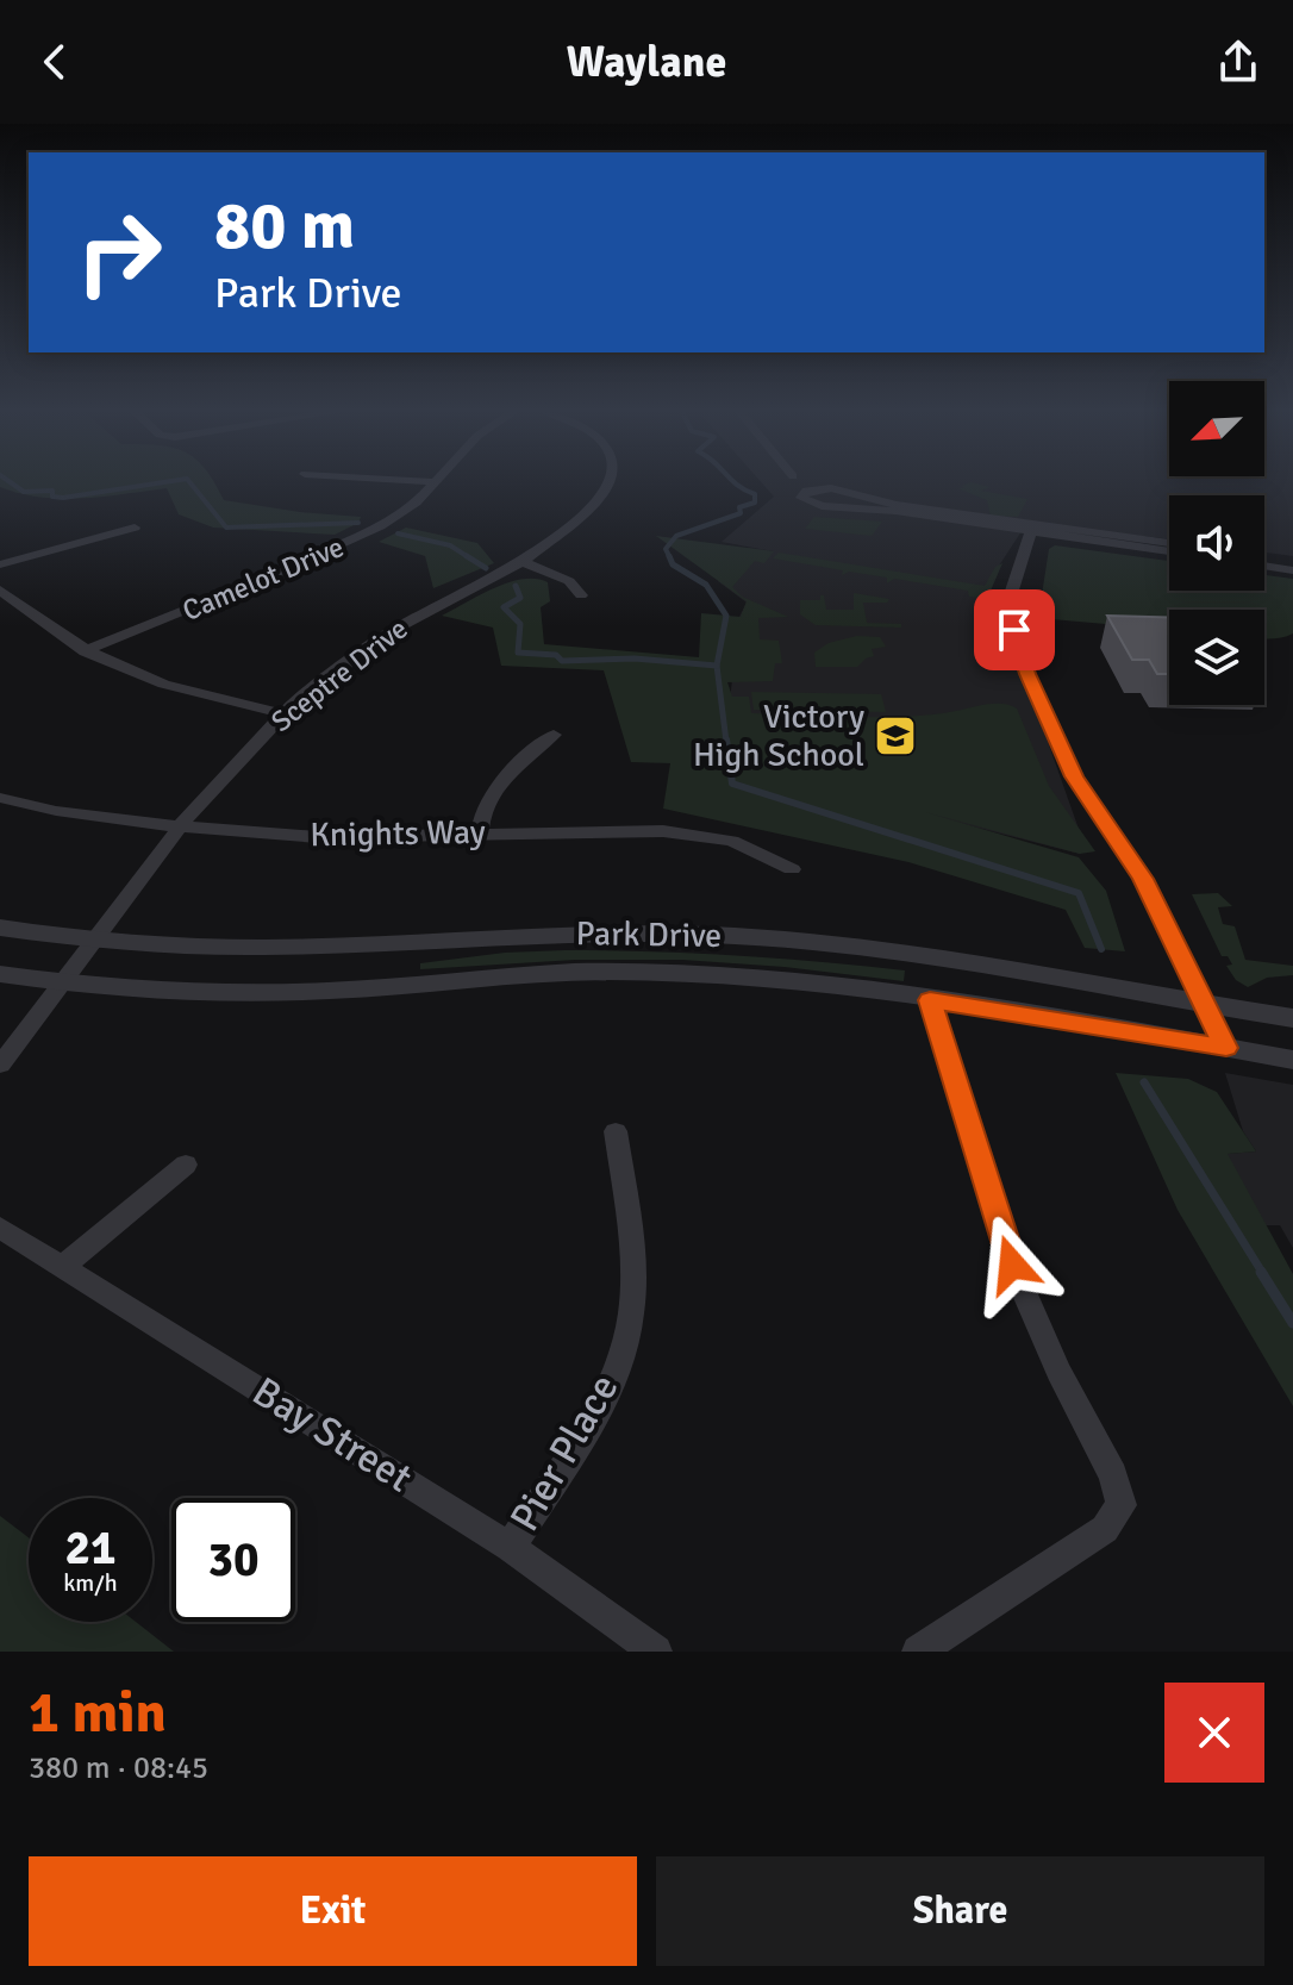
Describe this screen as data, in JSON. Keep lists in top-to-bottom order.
{
  "streets": {
    "street": [
      "Camelot Drive",
      "Sceptre Drive",
      "Knights Way",
      "Park Drive",
      "Bay Street",
      "Pier Place"
    ]
  },
  "crossings": [
    ["Sceptre Drive", "Knights Way"],
    ["Sceptre Drive", "Park Drive"],
    ["Bay Street", "Pier Place"]
  ],
  "places": {
    "school or university": ["Victory High School"]
  },
  "north": "bottom left",
  "page": {
    "header": "Waylane",
    "turn": ["80 m", "Park Drive"],
    "speed": "21 km/h",
    "limit": "30",
    "heading": ["1 min", "380 m · 08:45"],
    "buttons": ["Exit", "Share"]
  }
}
